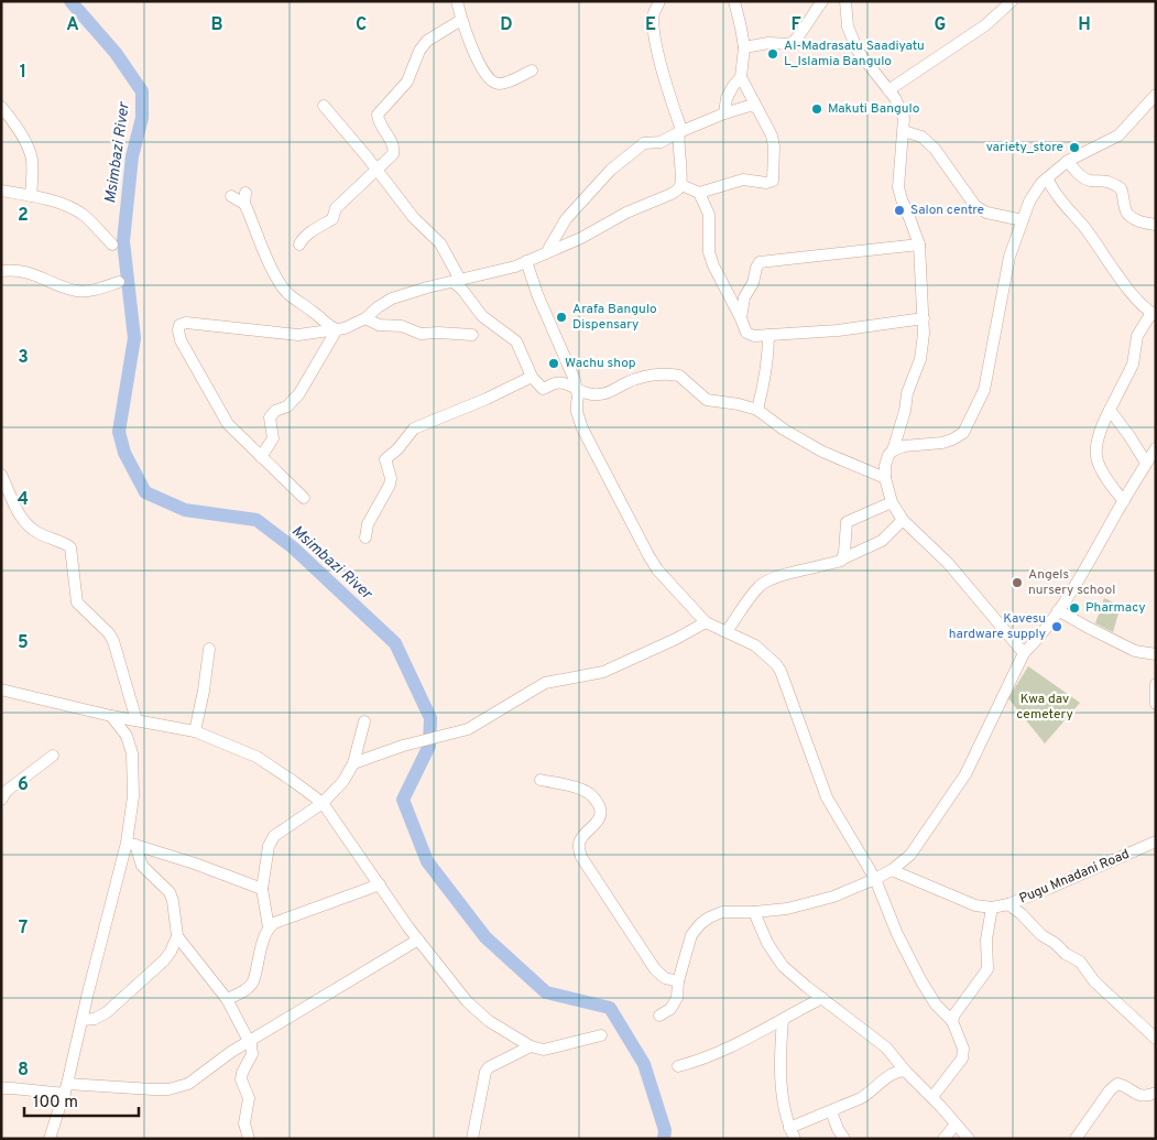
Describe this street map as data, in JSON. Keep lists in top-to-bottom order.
{
  "streets": {
    "street": ["Pugu Mnadani Road"]
  },
  "water": ["Msimbazi River"],
  "parks": ["Kwa dav cemetery"],
  "places": [
    "Al-Madrasatu Saadiyatu L_Islamia Bangulo",
    "Makuti Bangulo",
    "variety_store",
    "Salon centre",
    "Arafa Bangulo Dispensary",
    "Wachu shop",
    "Angels nursery school",
    "Pharmacy",
    "Kavesu hardware supply"
  ],
  "scale_bar": "100 m",
  "grid": {
    "columns": [
      "A",
      "B",
      "C",
      "D",
      "E",
      "F",
      "G",
      "H"
    ],
    "rows": [
      "1",
      "2",
      "3",
      "4",
      "5",
      "6",
      "7",
      "8"
    ]
  }
}
